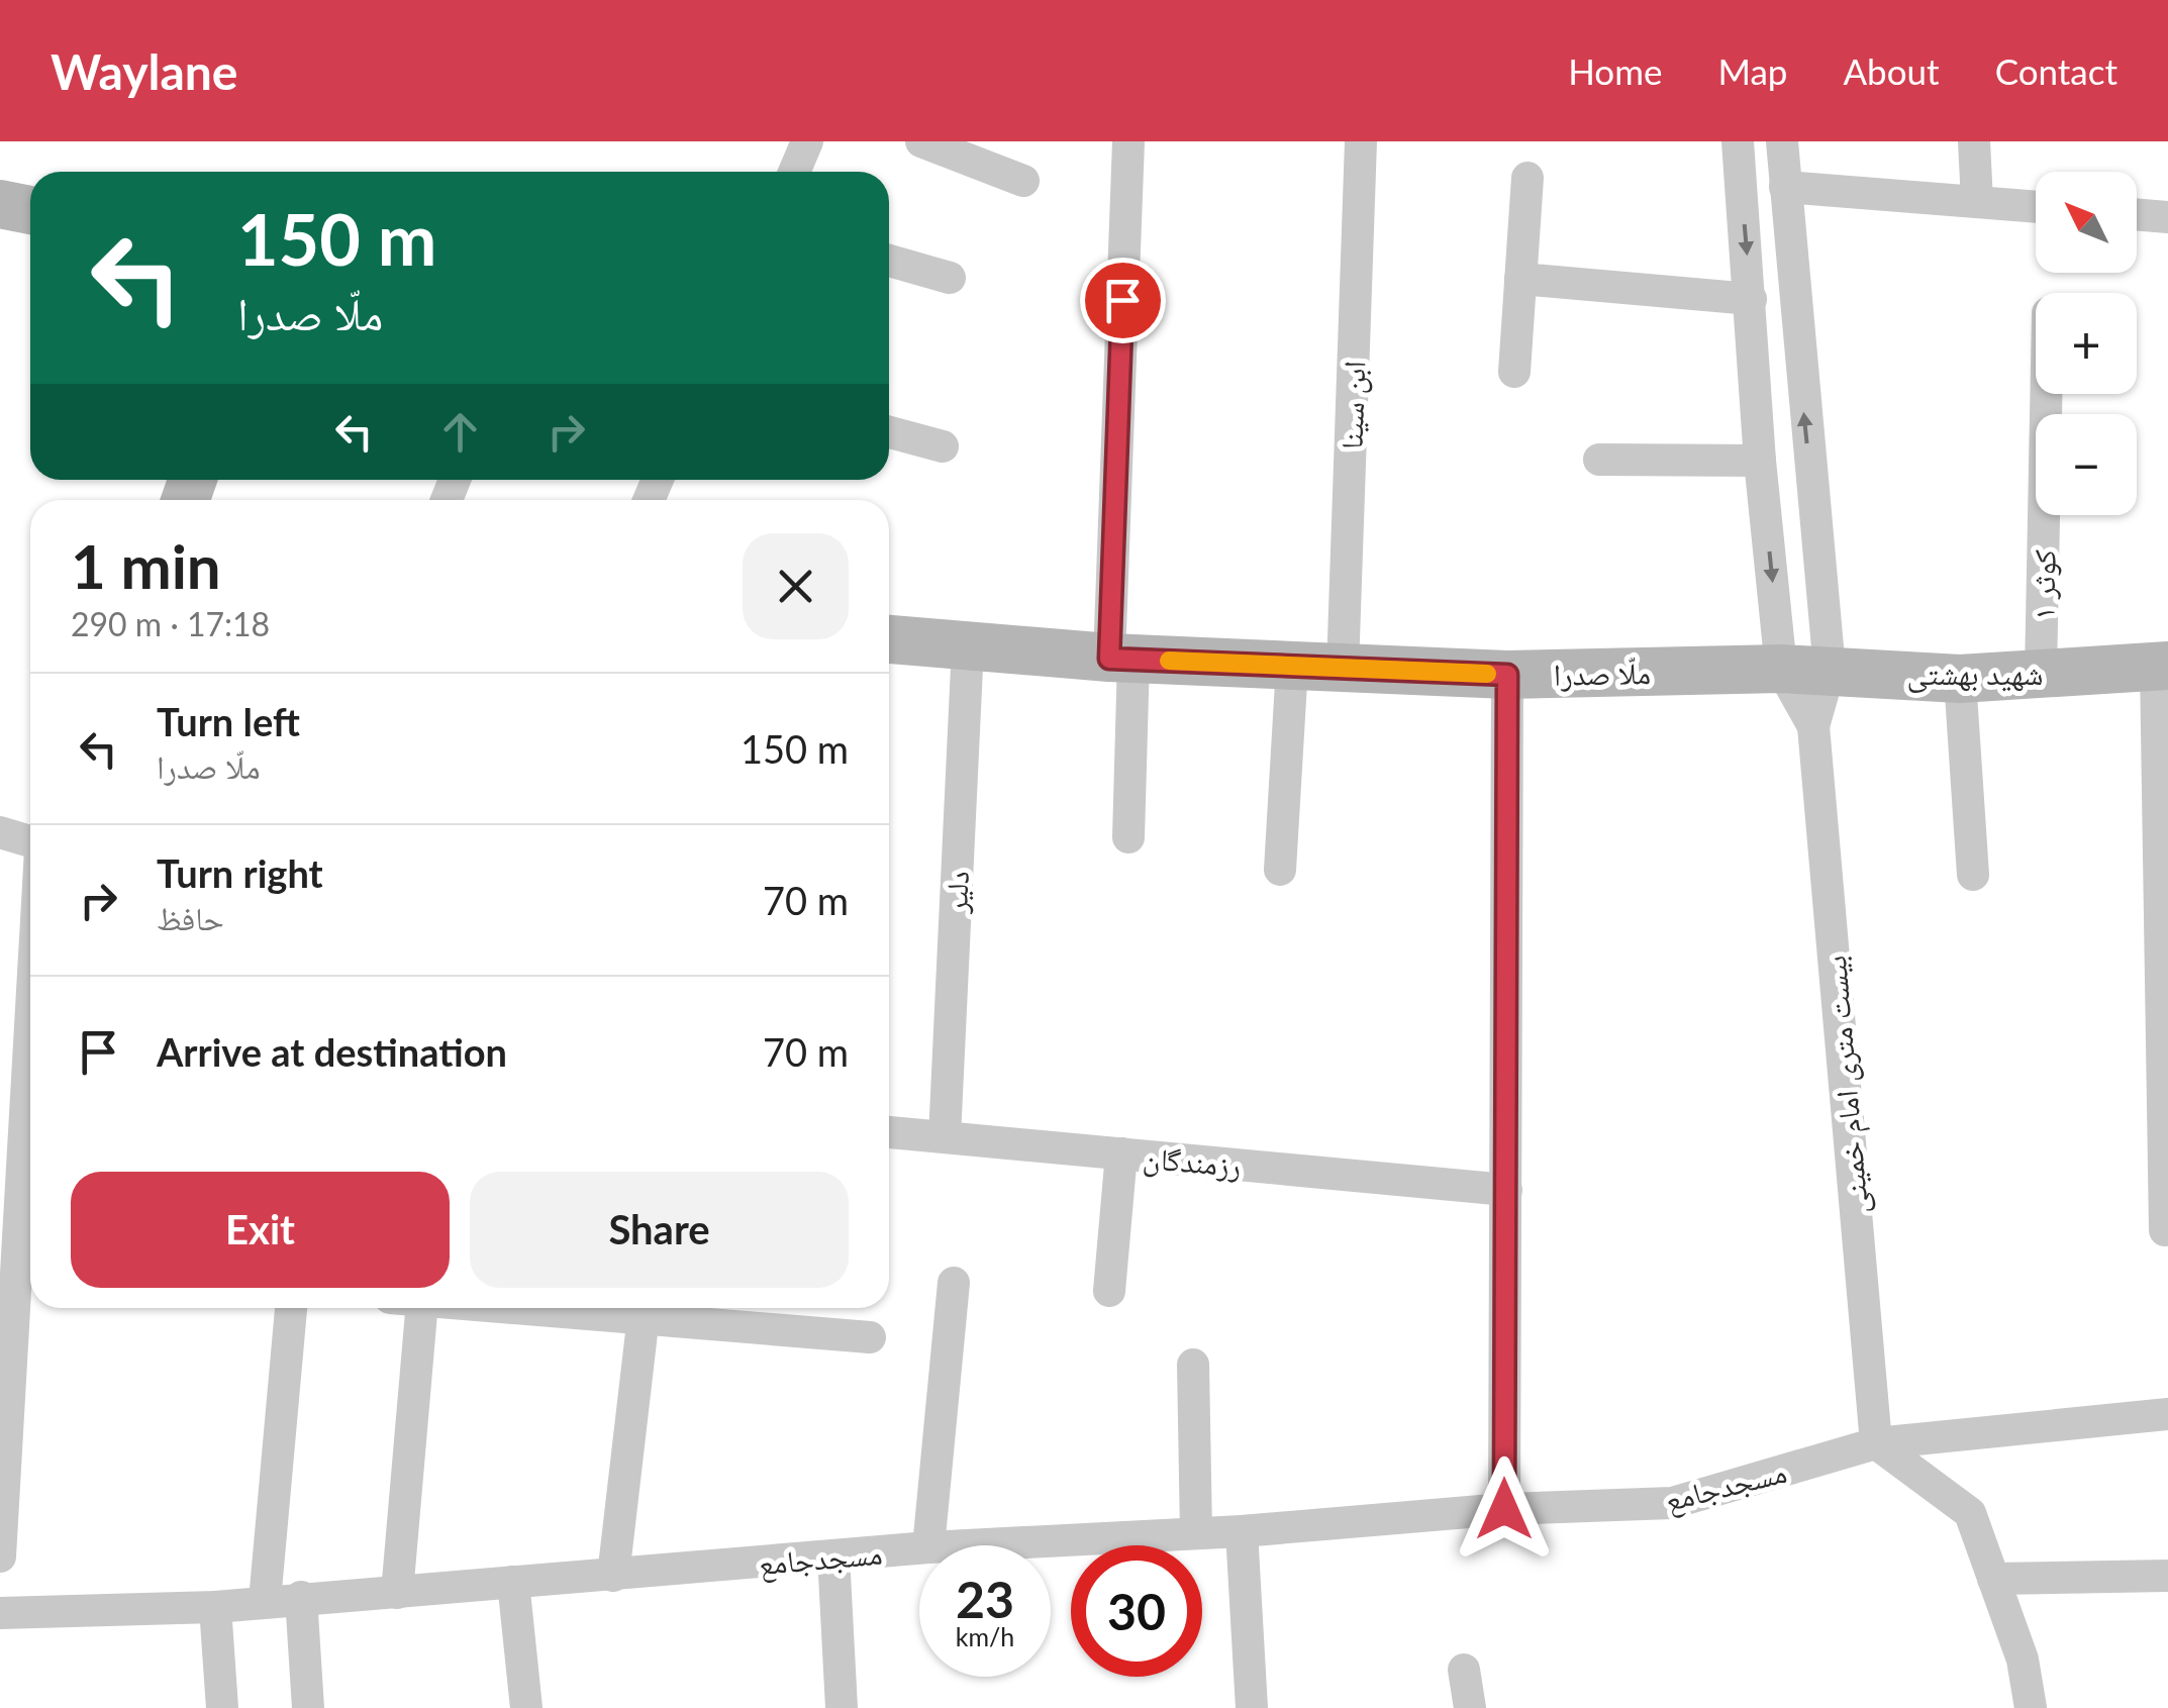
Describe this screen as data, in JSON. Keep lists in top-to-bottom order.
{
  "streets": {
    "street": [
      "ابن سینا",
      "کوثر ۱",
      "ملّا صدرا",
      "شهید بهشتی",
      "دلیر",
      "بیست متری امام خمینی",
      "رزمندگان",
      "مسجدجامع"
    ]
  },
  "crossings": [
    ["ابن سینا", "ملّا صدرا"],
    ["کوثر ۱", "شهید بهشتی"],
    ["ملّا صدرا", "شهید بهشتی"],
    ["ملّا صدرا", "دلیر"],
    ["ملّا صدرا", "بیست متری امام خمینی"],
    ["شهید بهشتی", "بیست متری امام خمینی"],
    ["دلیر", "رزمندگان"],
    ["بیست متری امام خمینی", "مسجدجامع"]
  ],
  "north": "top left",
  "page": {
    "header": "Waylane",
    "nav": [
      "Home",
      "Map",
      "About",
      "Contact"
    ],
    "map_buttons": ["+", "−"],
    "turn": ["150 m", "ملّا صدرا"],
    "heading": ["1 min", "290 m · 17:18"],
    "list": [
      {
        "name": "Turn left",
        "note": "ملّا صدرا",
        "value": "150 m"
      },
      {
        "name": "Turn right",
        "note": "حافظ",
        "value": "70 m"
      },
      {
        "name": "Arrive at destination",
        "value": "70 m"
      }
    ],
    "buttons": ["Exit", "Share"],
    "speed": "23 km/h",
    "limit": "30"
  }
}
